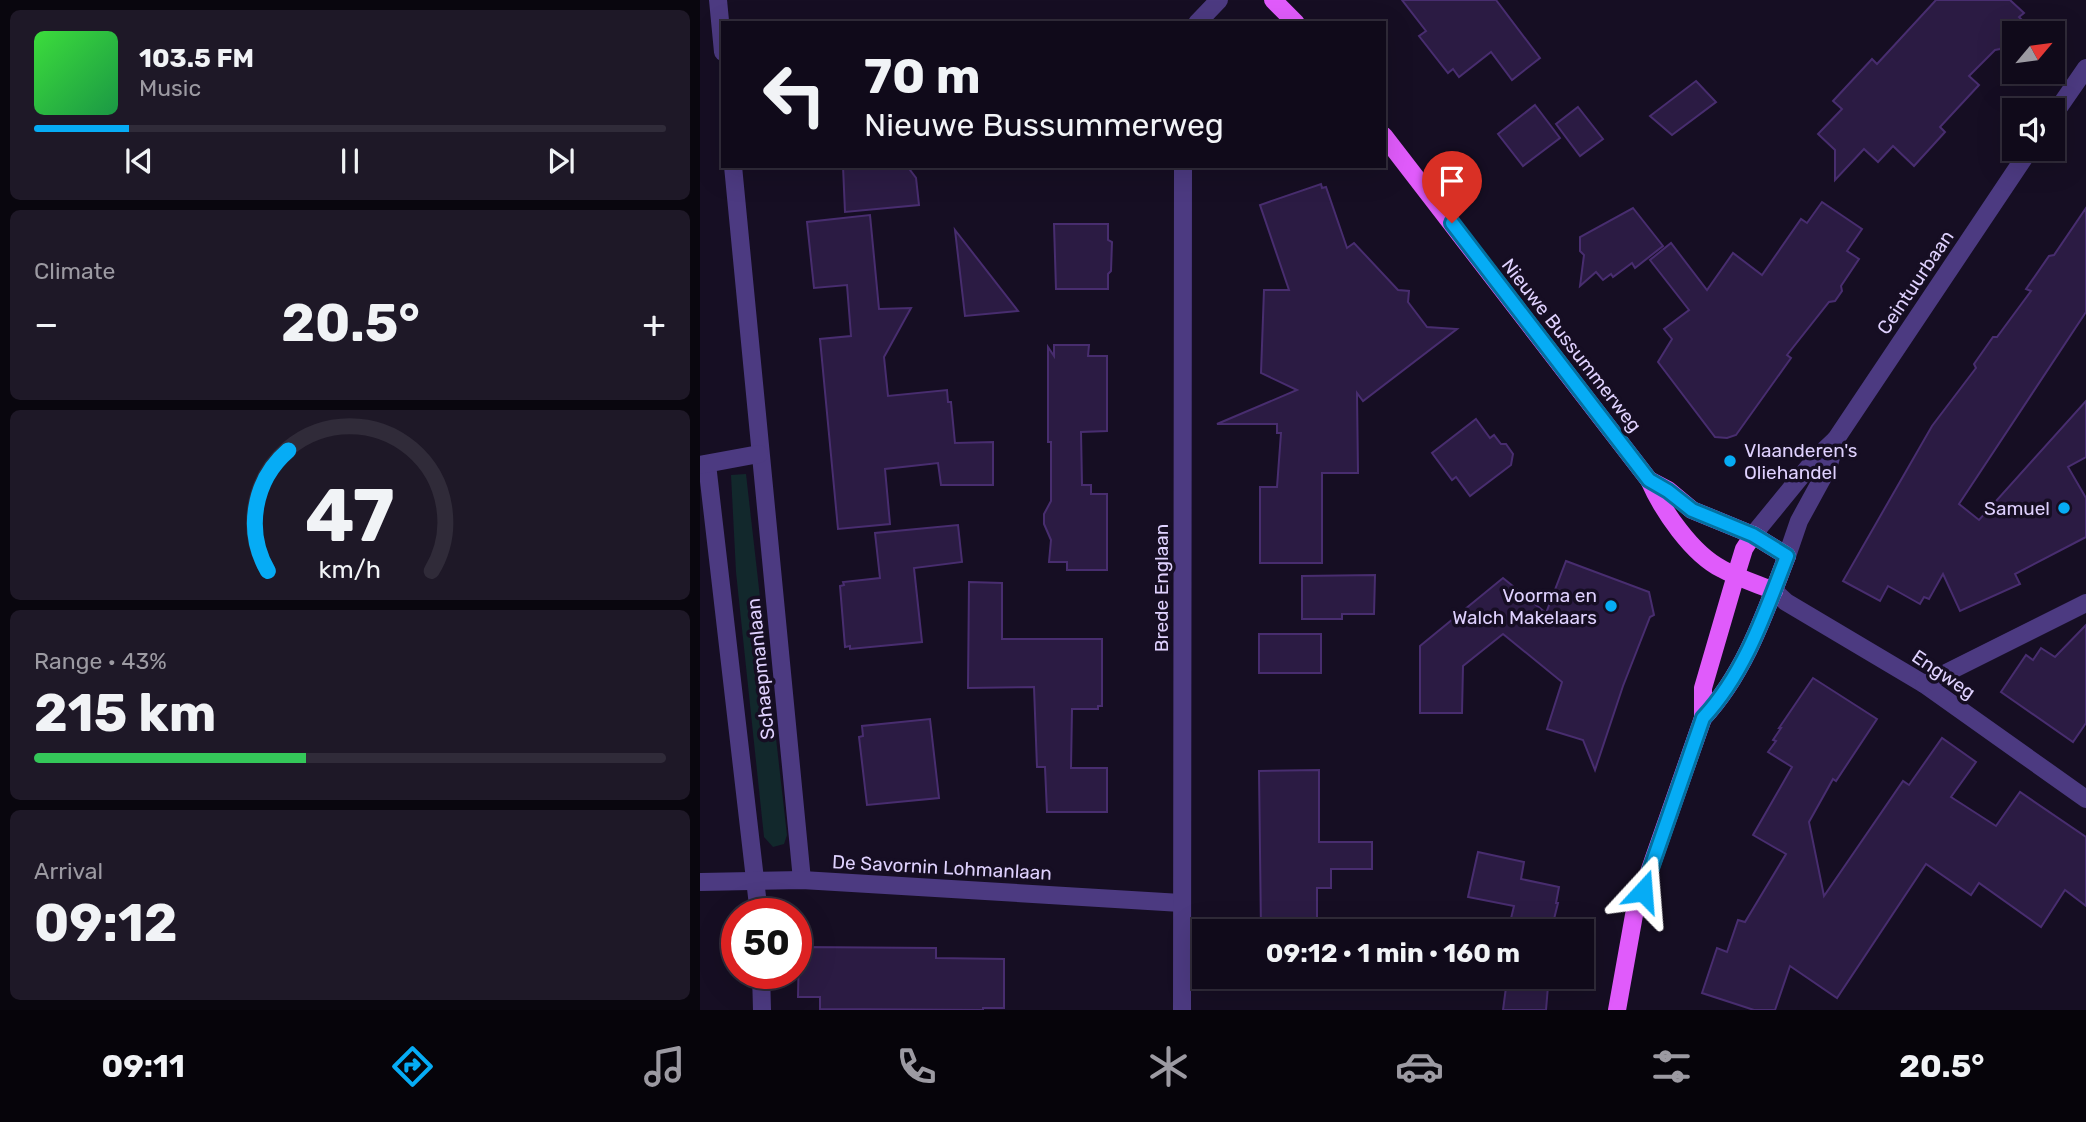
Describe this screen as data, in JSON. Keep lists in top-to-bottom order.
{
  "streets": {
    "main road": ["Ceintuurbaan", "Nieuwe Bussummerweg"],
    "street": [
      "Brede Englaan",
      "Schaepmanlaan",
      "Engweg",
      "De Savornin Lohmanlaan"
    ]
  },
  "crossings": [
    ["Ceintuurbaan", "Nieuwe Bussummerweg"],
    ["Ceintuurbaan", "Engweg"],
    ["Nieuwe Bussummerweg", "Engweg"],
    ["Brede Englaan", "De Savornin Lohmanlaan"],
    ["Schaepmanlaan", "De Savornin Lohmanlaan"]
  ],
  "places": ["Vlaanderen's Oliehandel", "Samuel", "Voorma en Walch Makelaars"],
  "north": "top right",
  "page": {
    "turn": ["70 m", "Nieuwe Bussummerweg"],
    "song": ["103.5 FM", "Music"],
    "tile": [
      "Climate",
      ["Range · 43%", "215 km"],
      ["Arrival", "09:12"]
    ],
    "heat": ["−", "20.5°", "+"],
    "limit": "50",
    "trip": "09:12 · 1 min · 160 m",
    "tabs": ["09:11", "20.5°"],
    "gauge": ["47", "km/h"]
  }
}
